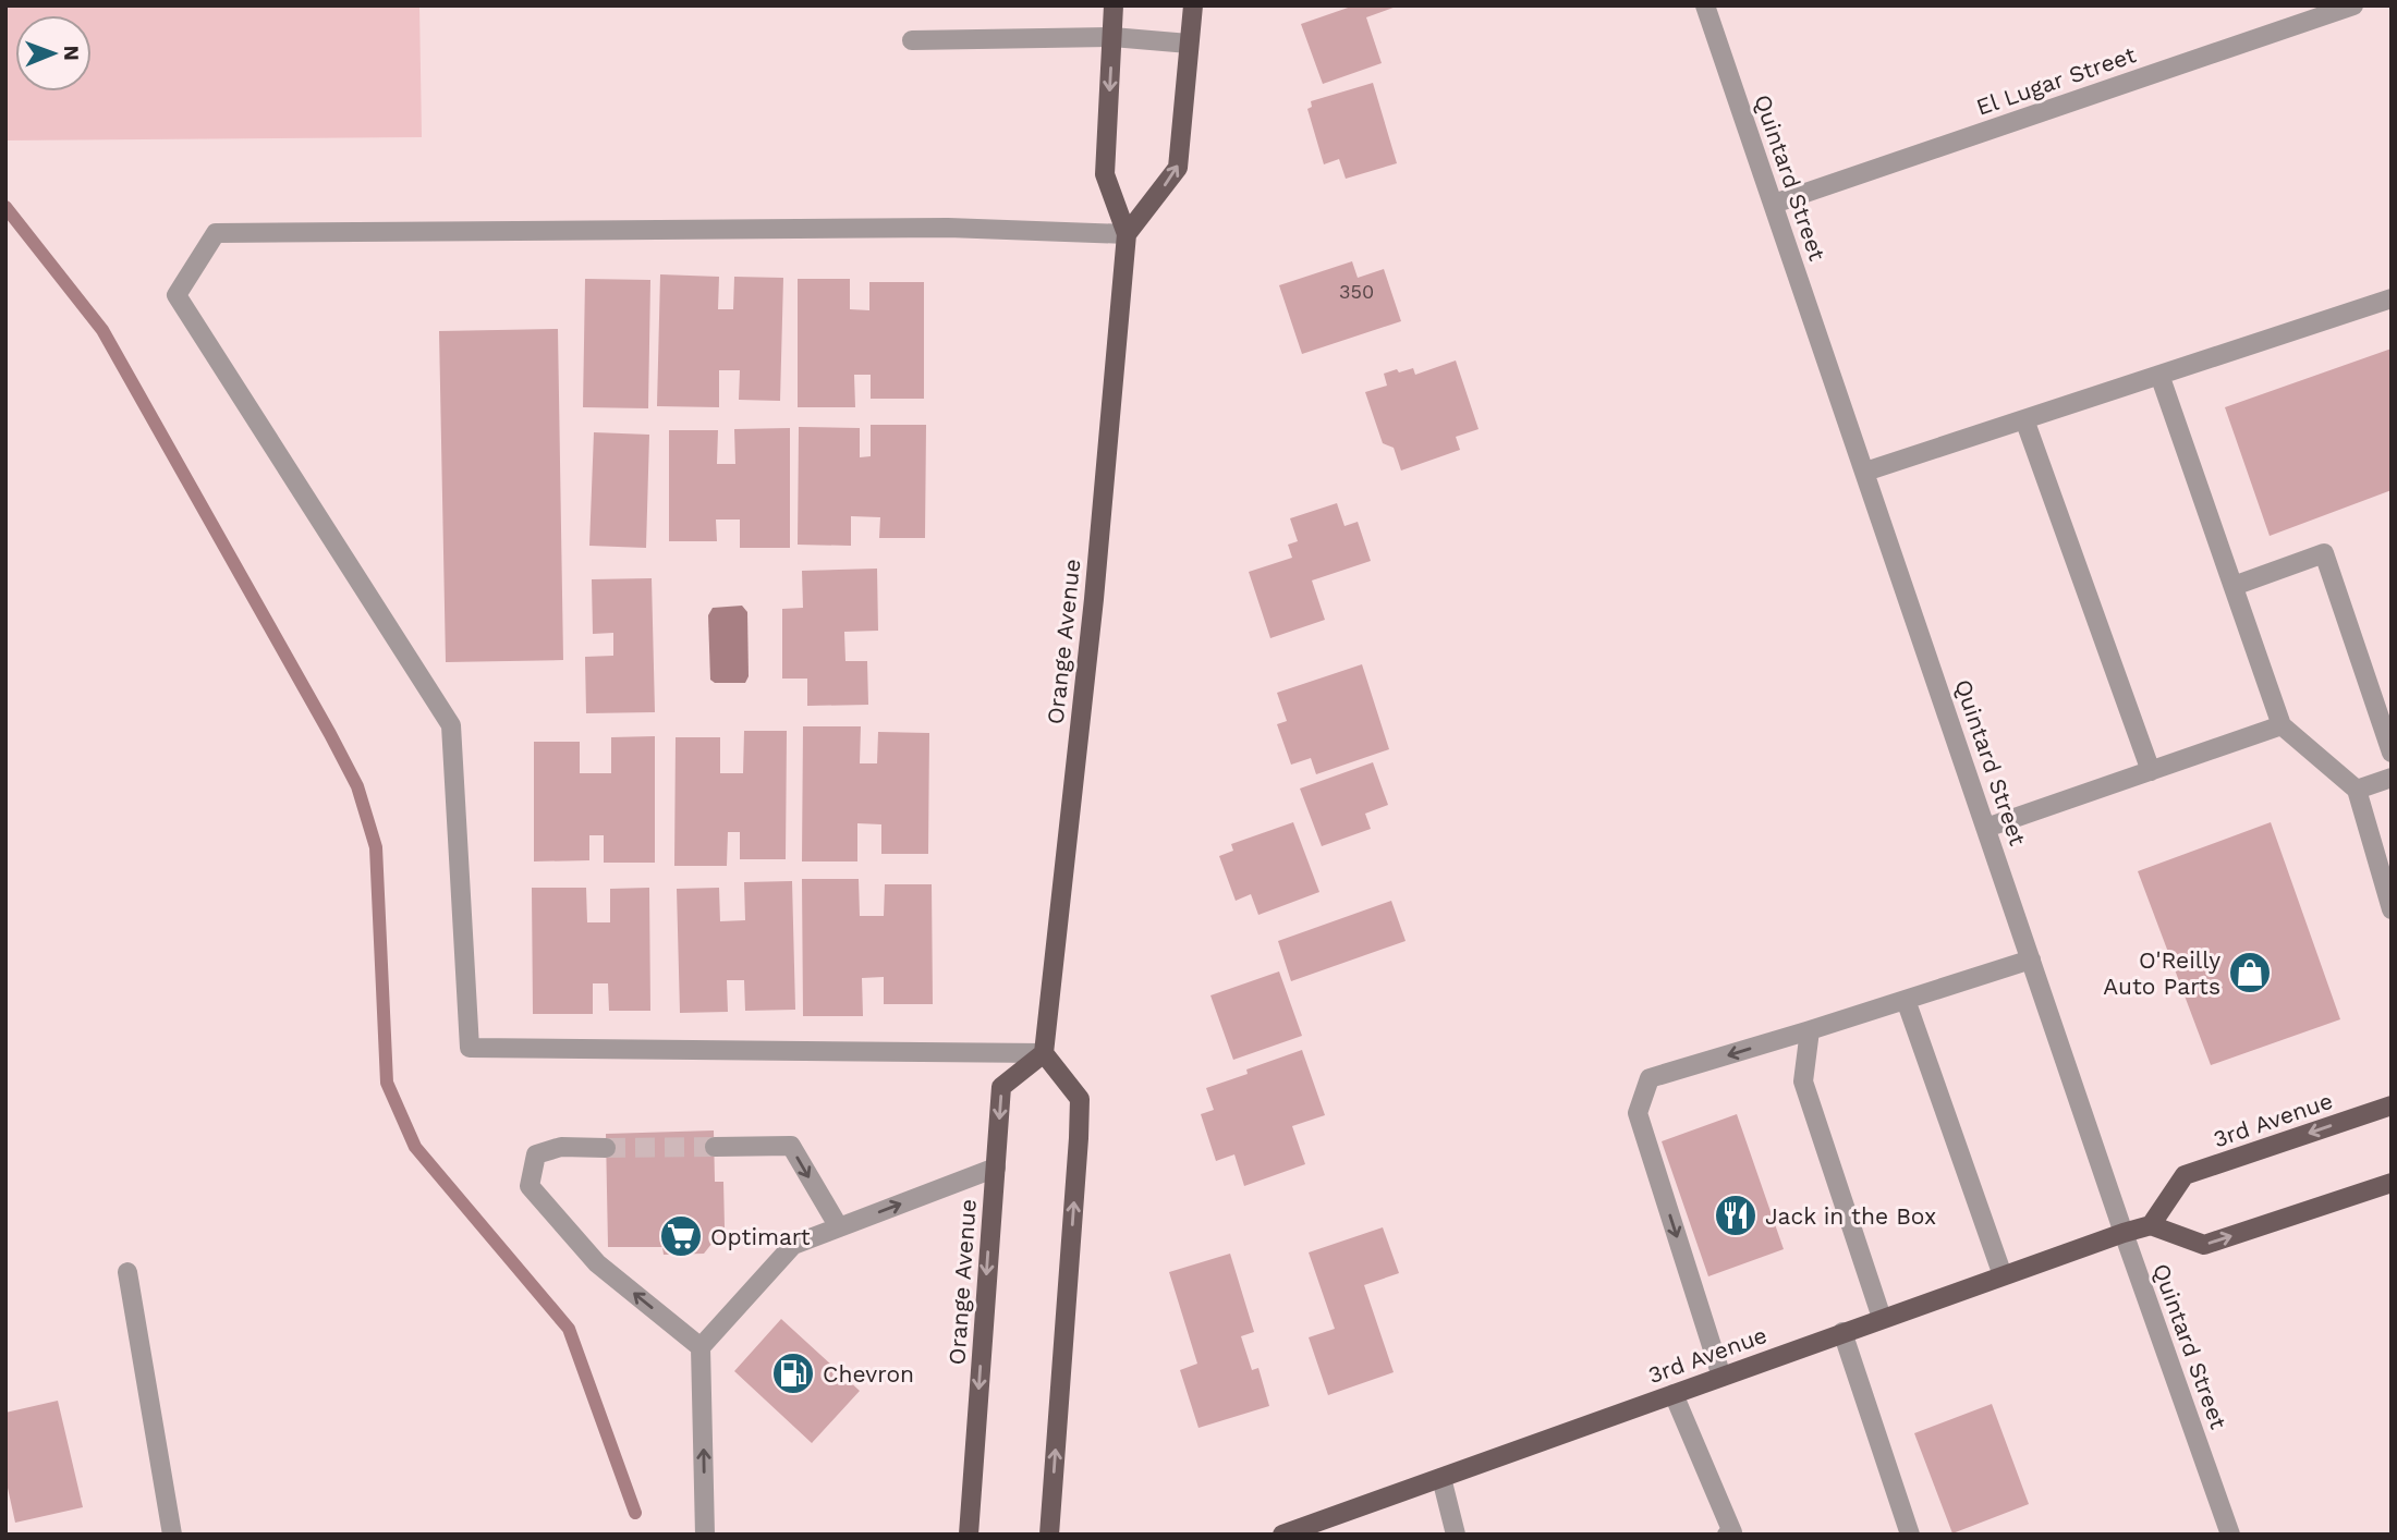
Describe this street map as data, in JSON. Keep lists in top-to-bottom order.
{
  "streets": {
    "main road": ["Orange Avenue", "3rd Avenue"],
    "street": ["El Lugar Street", "Quintard Street"]
  },
  "crossings": [
    ["El Lugar Street", "Quintard Street"],
    ["Quintard Street", "3rd Avenue"]
  ],
  "places": {
    "shop": ["O'Reilly Auto Parts"],
    "restaurant": ["Jack in the Box"],
    "supermarket": ["Optimart"],
    "fuel station": ["Chevron"]
  },
  "house_numbers": ["350"],
  "north": "right"
}
